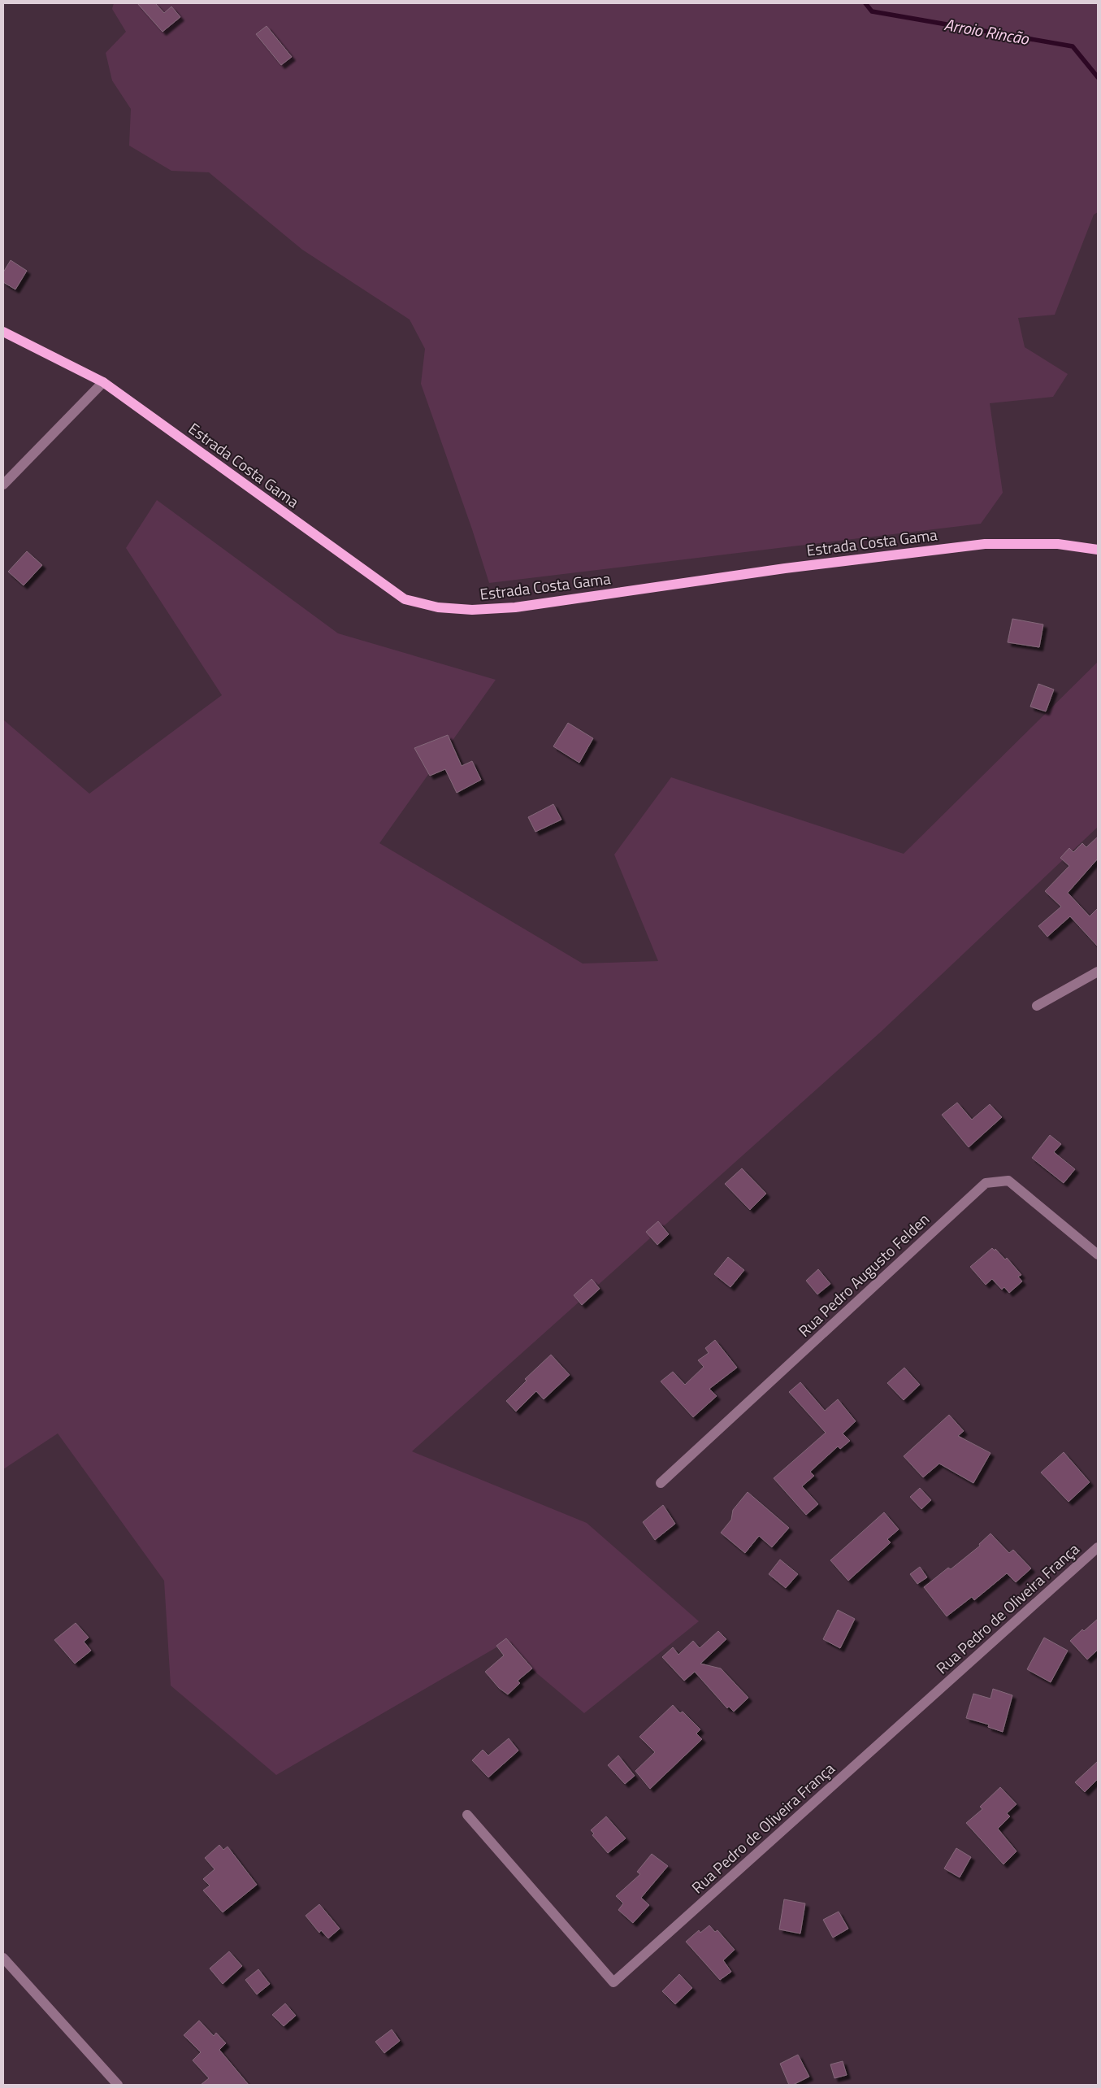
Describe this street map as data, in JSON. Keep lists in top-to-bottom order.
{
  "streets": {
    "main road": ["Estrada Costa Gama"],
    "street": ["Rua Pedro Augusto Felden", "Rua Pedro de Oliveira França"]
  },
  "water": ["Arroio Rincão"]
}
